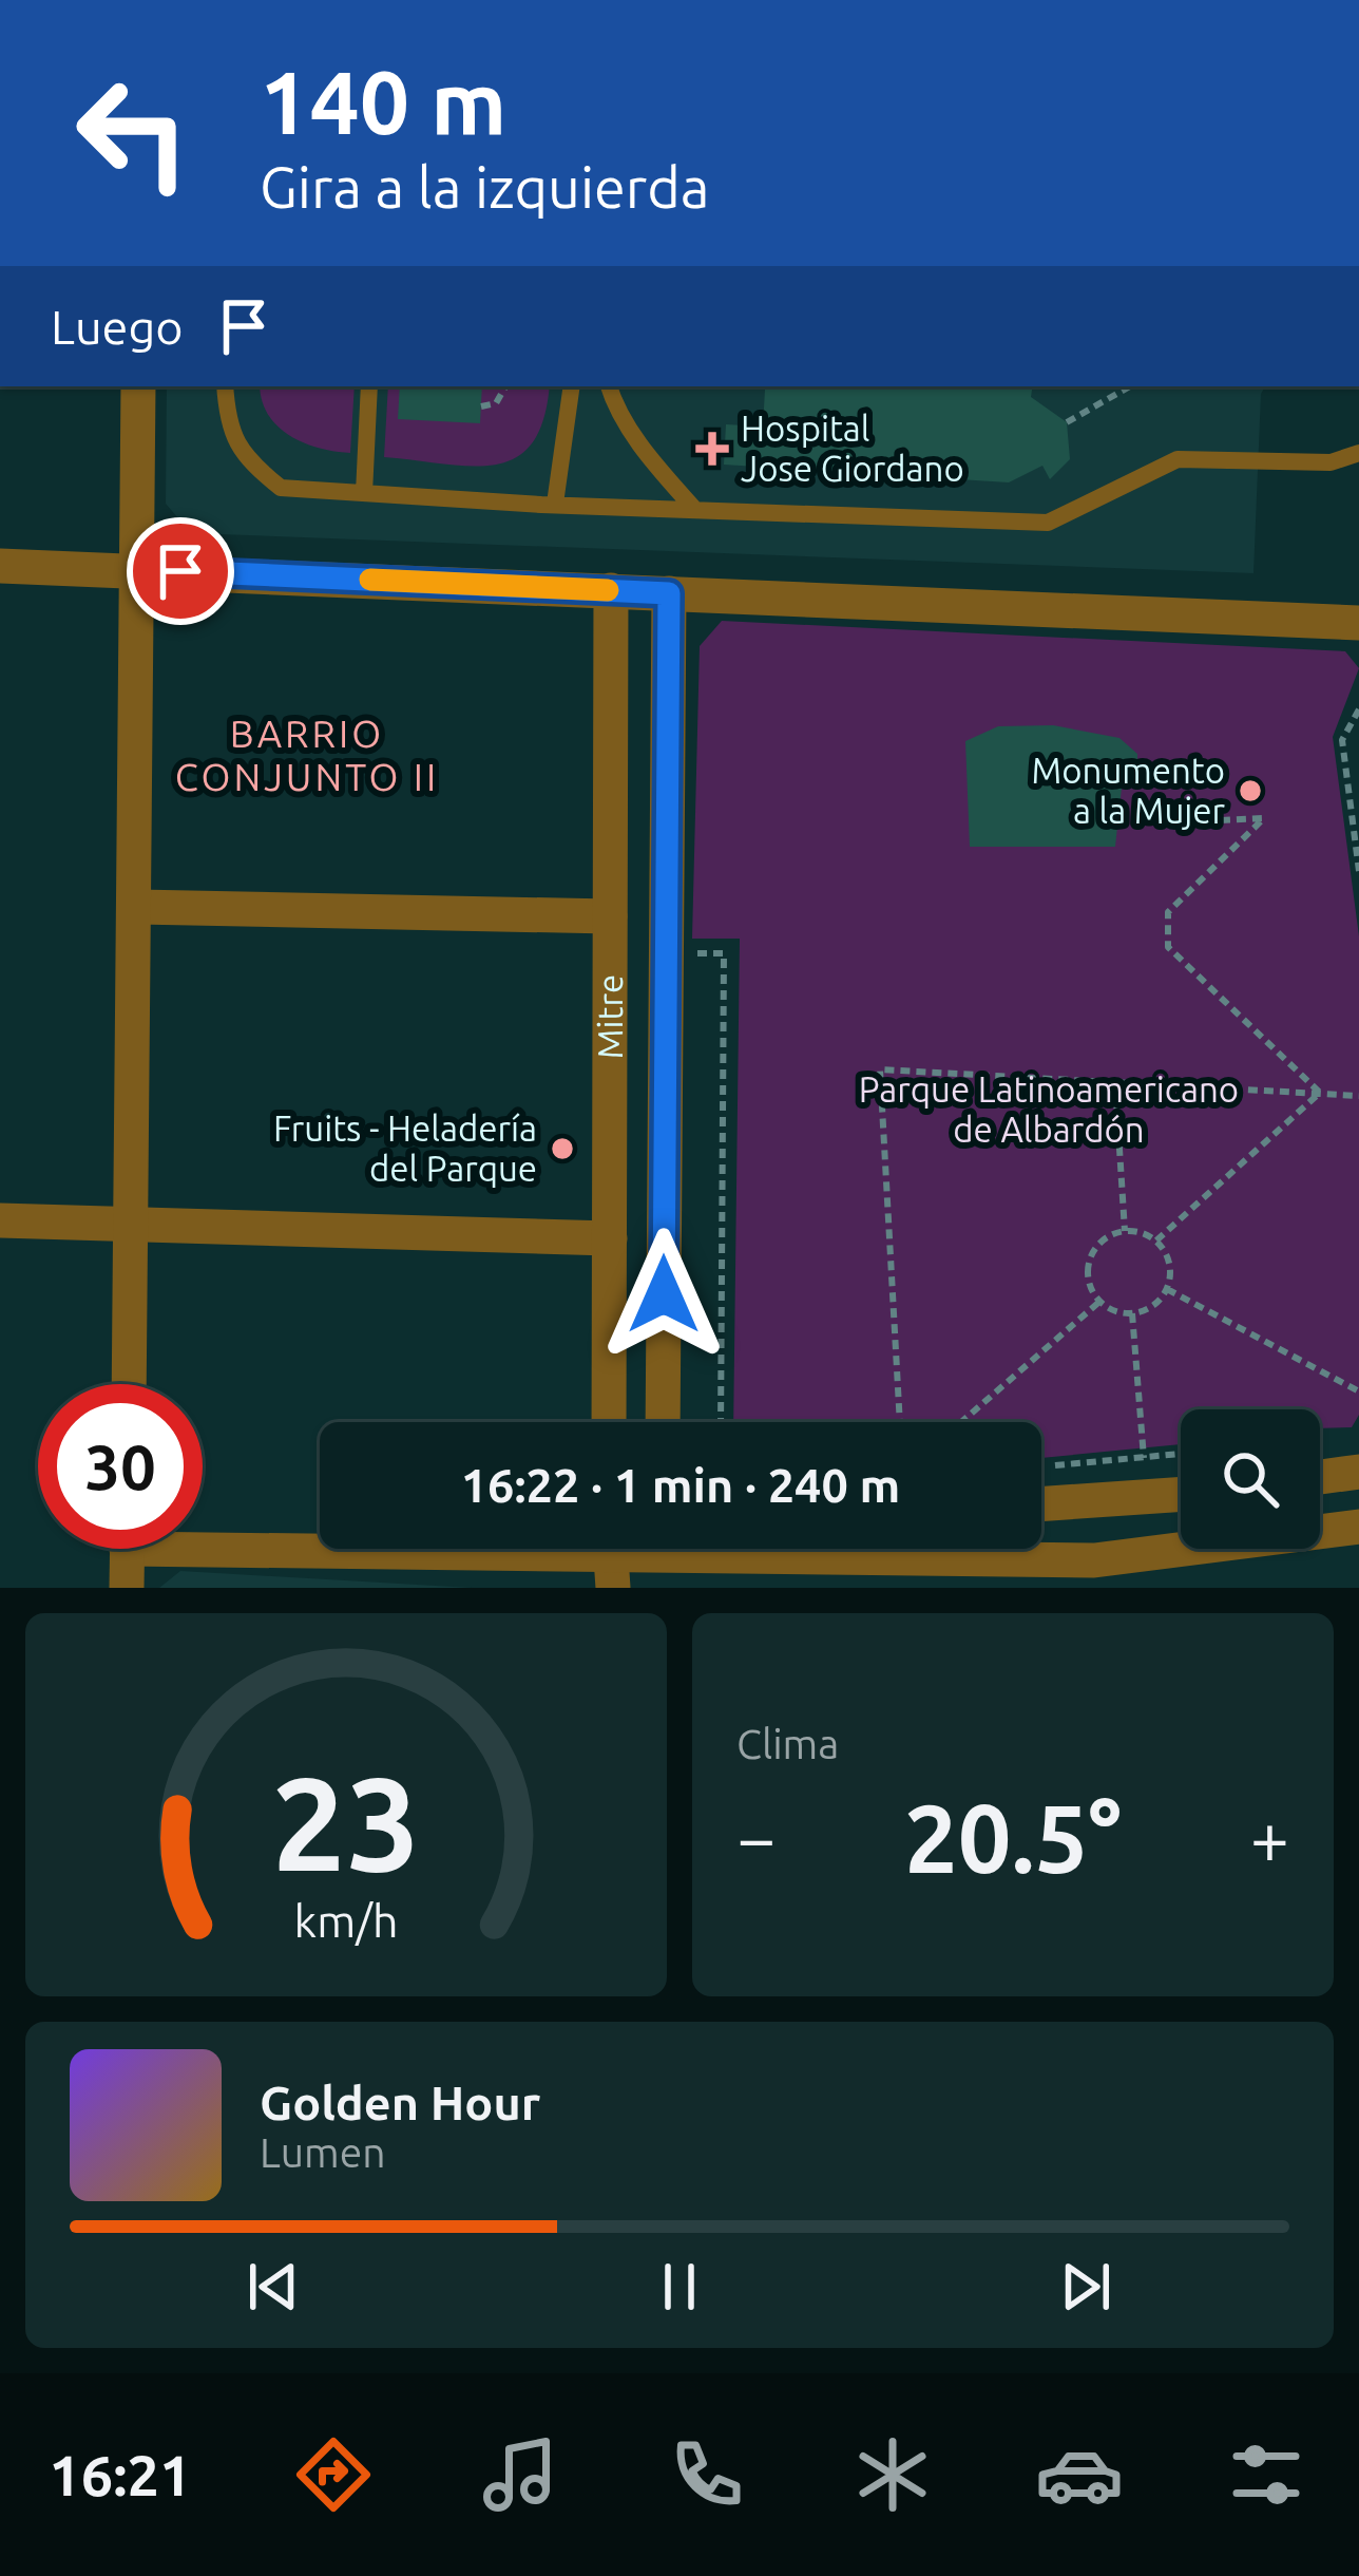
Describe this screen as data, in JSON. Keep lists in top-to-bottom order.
{
  "streets": {
    "street": ["Mitre"]
  },
  "districts": ["BARRIO CONJUNTO II"],
  "parks": ["Parque Latinoamericano de Albardón"],
  "places": {
    "health": ["Hospital Jose Giordano"],
    "other": ["Monumento a la Mujer", "Fruits - Heladería del Parque"]
  },
  "page": {
    "turn": ["140 m", "Gira a la izquierda"],
    "then": "Luego",
    "limit": "30",
    "trip": "16:22 · 1 min · 240 m",
    "tile": "Clima",
    "heat": ["−", "20.5°", "+"],
    "song": ["Golden Hour", "Lumen"],
    "tabs": "16:21",
    "gauge": ["23", "km/h"]
  }
}
